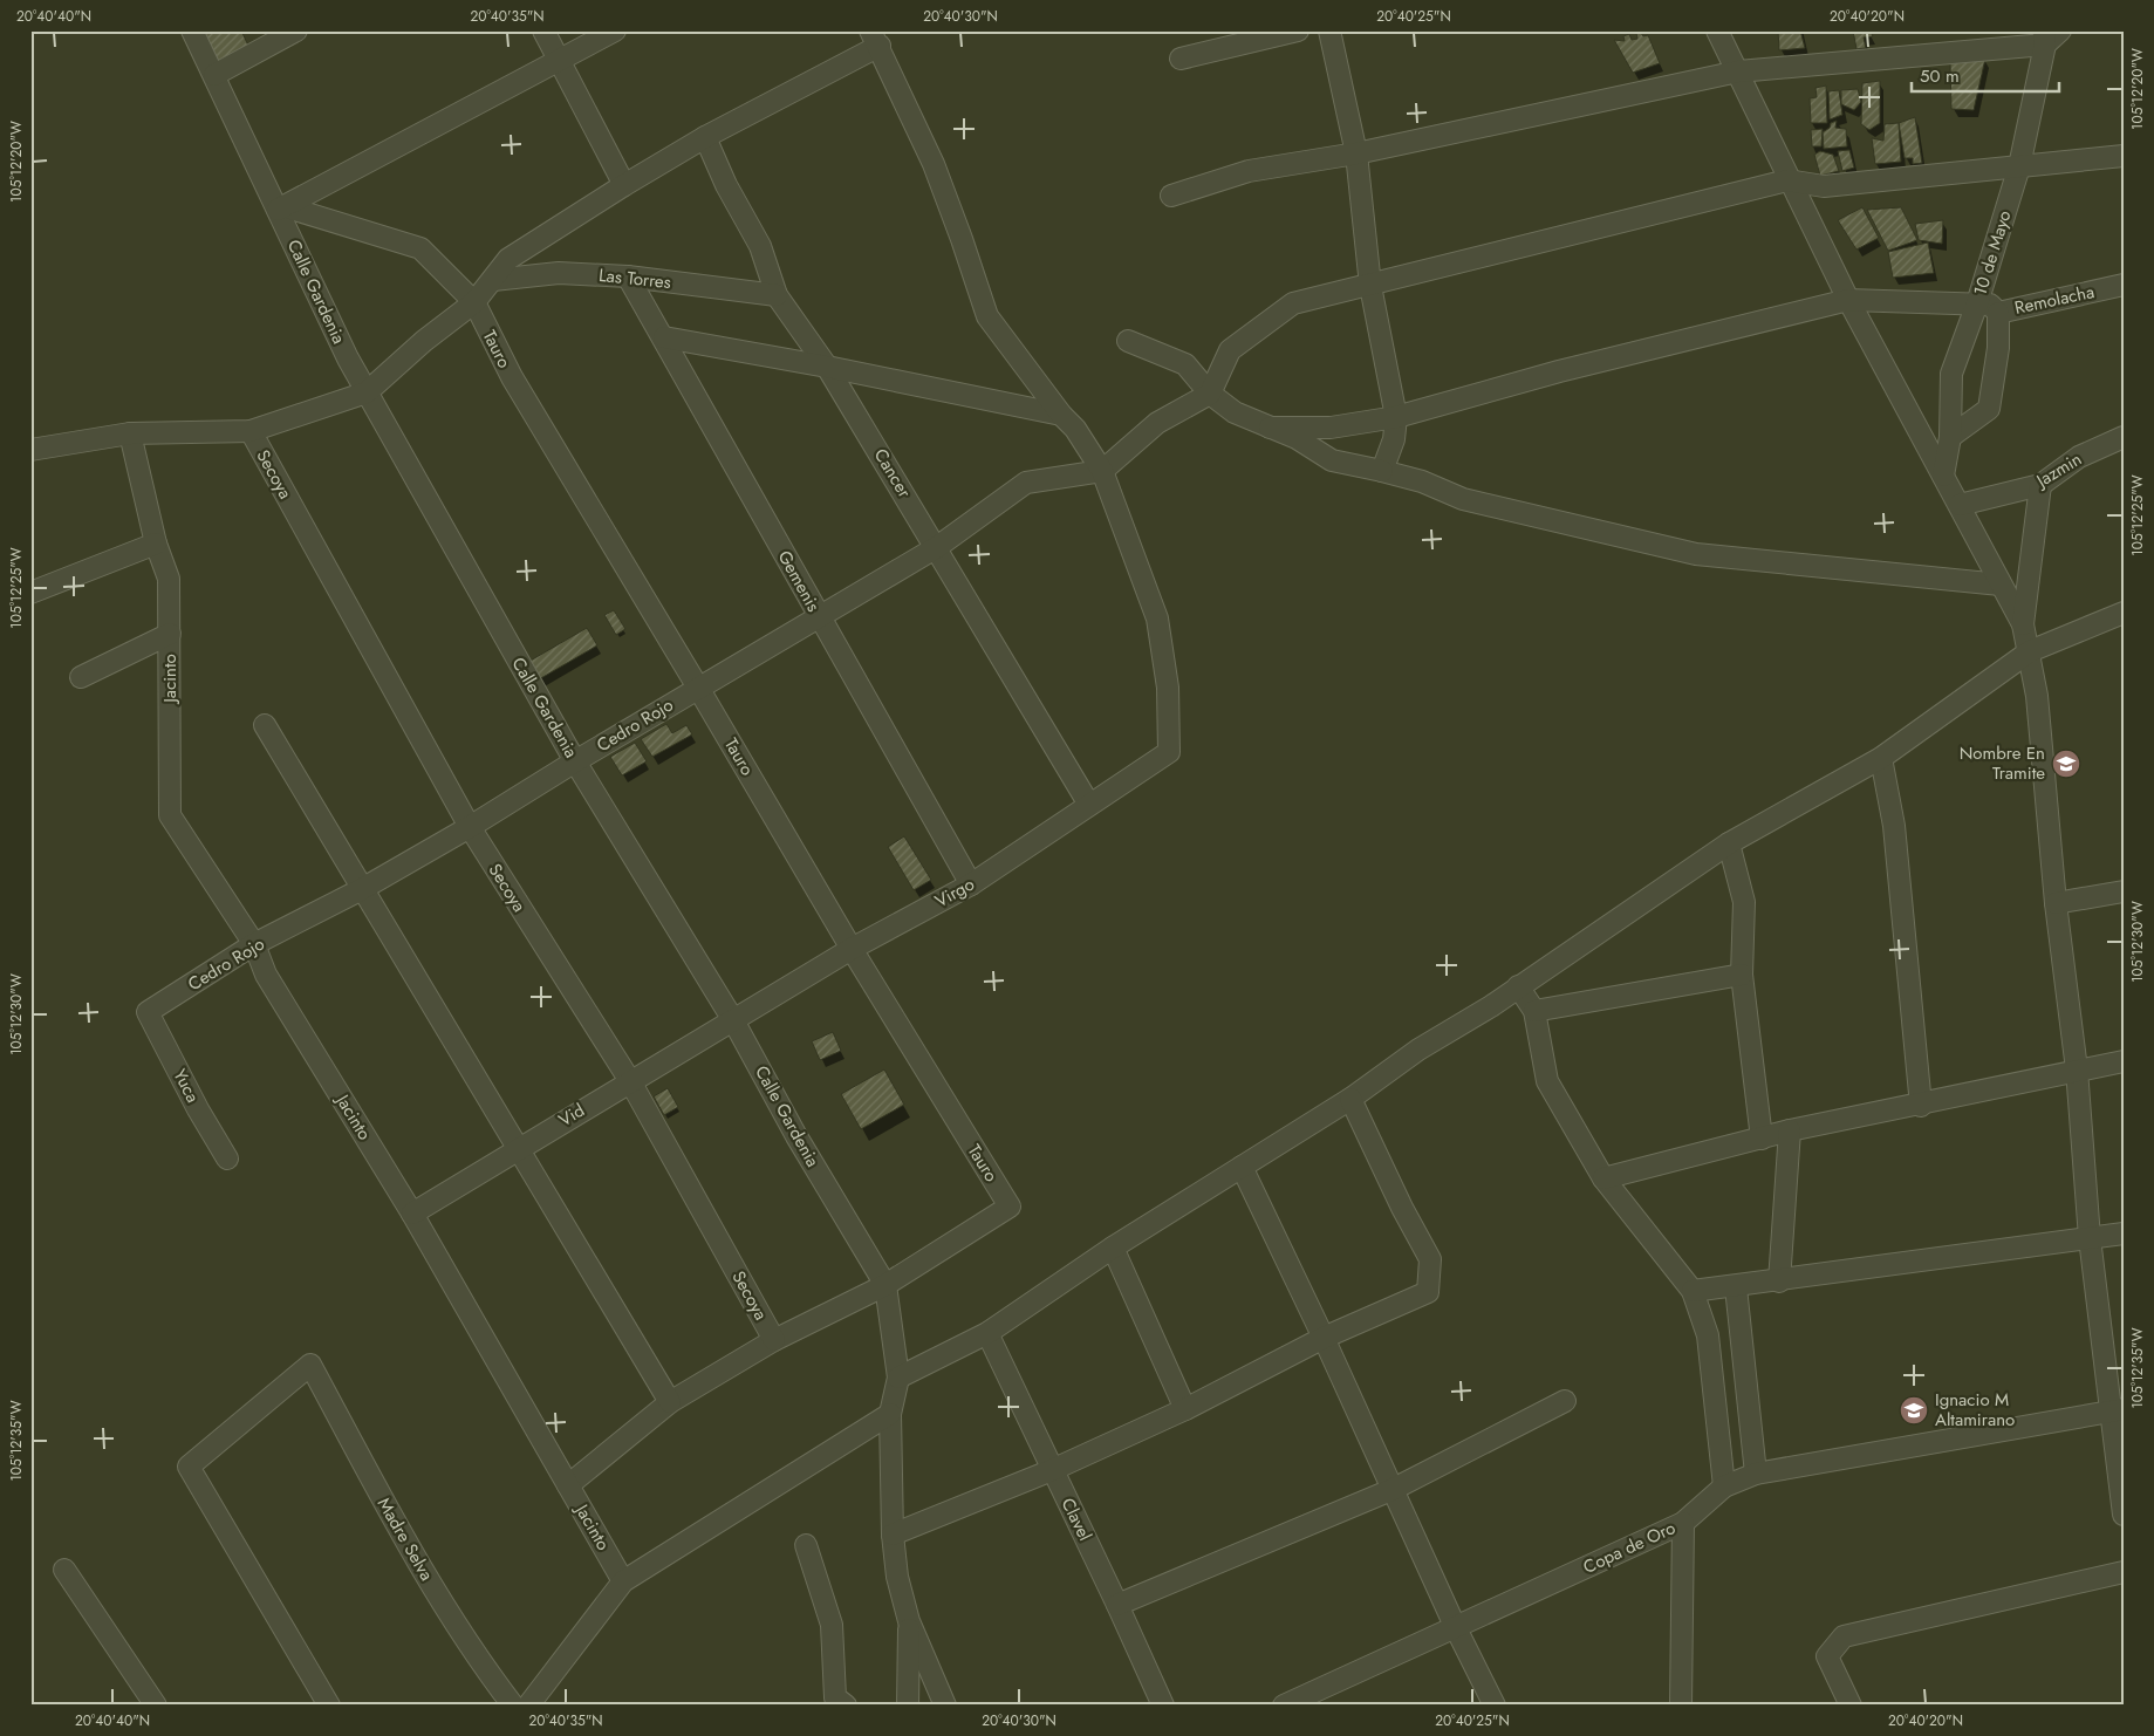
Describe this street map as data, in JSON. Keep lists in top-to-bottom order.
{
  "streets": {
    "street": [
      "10 de Mayo",
      "Las Torres",
      "Calle Gardenia",
      "Remolacha",
      "Tauro",
      "Jazmin",
      "Cancer",
      "Secoya",
      "Gemenis",
      "Jacinto",
      "Cedro Rojo",
      "Virgo",
      "Yuca",
      "Vid",
      "Clavel",
      "Madre Selva",
      "Copa de Oro"
    ]
  },
  "crossings": [
    ["10 de Mayo", "Remolacha"],
    ["Las Torres", "Cancer"],
    ["Las Torres", "Gemenis"],
    ["Calle Gardenia", "Tauro"],
    ["Calle Gardenia", "Cedro Rojo"],
    ["Calle Gardenia", "Virgo"],
    ["Calle Gardenia", "Vid"],
    ["Tauro", "Cedro Rojo"],
    ["Tauro", "Virgo"],
    ["Cancer", "Cedro Rojo"],
    ["Cancer", "Virgo"],
    ["Secoya", "Cedro Rojo"],
    ["Secoya", "Vid"],
    ["Gemenis", "Cedro Rojo"],
    ["Gemenis", "Virgo"],
    ["Jacinto", "Cedro Rojo"],
    ["Jacinto", "Vid"],
    ["Cedro Rojo", "Virgo"],
    ["Cedro Rojo", "Yuca"],
    ["Virgo", "Vid"]
  ],
  "places": {
    "school or university": ["Nombre En Tramite", "Ignacio M Altamirano"]
  },
  "scale_bar": "50 m",
  "coordinates": [
    "20°40'40\"N",
    "20°40'35\"N",
    "20°40'30\"N",
    "20°40'25\"N",
    "20°40'20\"N",
    "105°12'20\"W",
    "105°12'25\"W",
    "105°12'30\"W",
    "105°12'35\"W"
  ]
}
